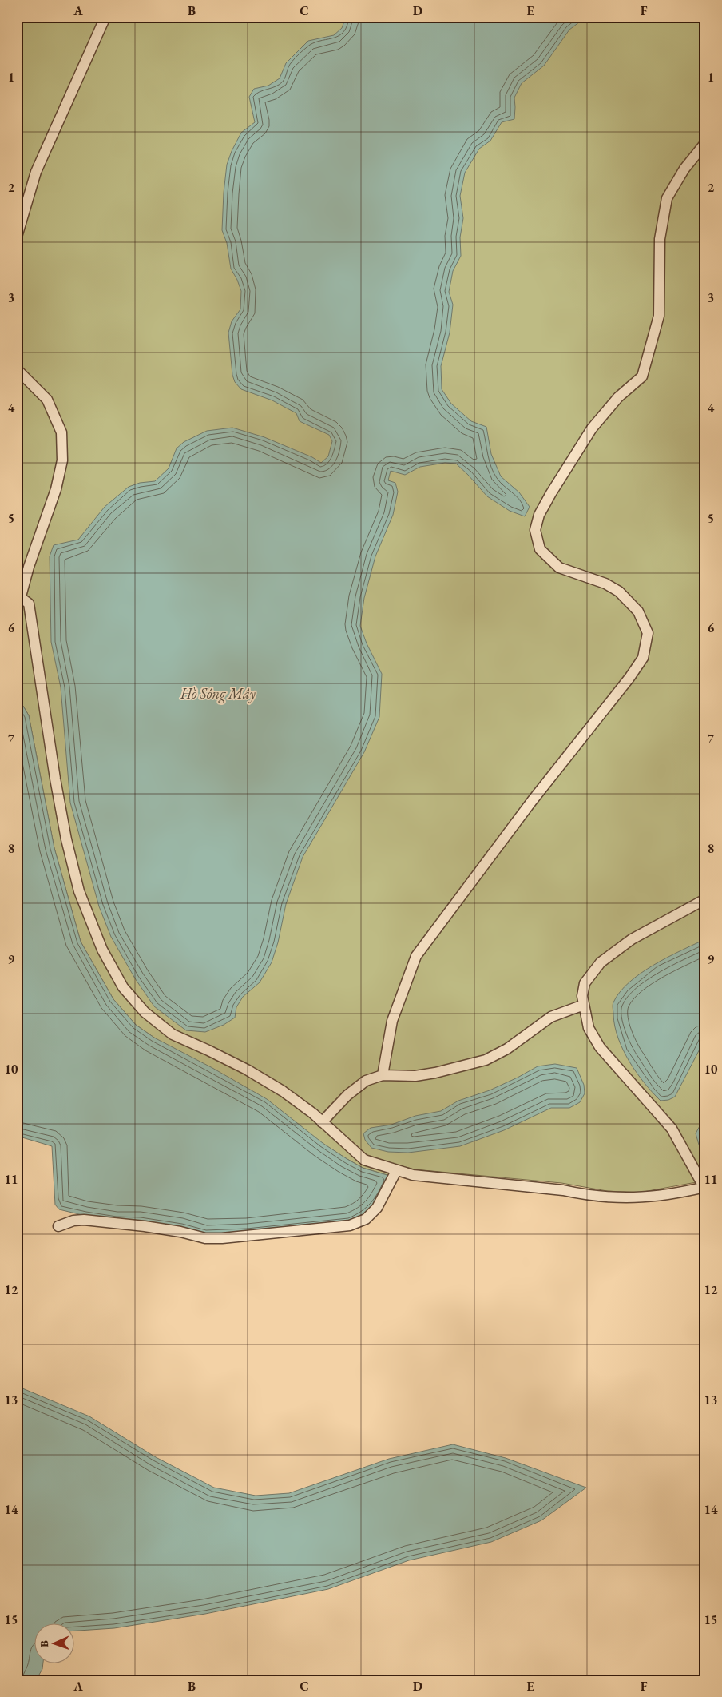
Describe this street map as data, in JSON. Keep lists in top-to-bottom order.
{
  "water": ["Hồ Sông Mây"],
  "north": "left",
  "grid": {
    "columns": [
      "A",
      "B",
      "C",
      "D",
      "E",
      "F"
    ],
    "rows": [
      "1",
      "2",
      "3",
      "4",
      "5",
      "6",
      "7",
      "8",
      "9",
      "10",
      "11",
      "12",
      "13",
      "14",
      "15"
    ]
  }
}
